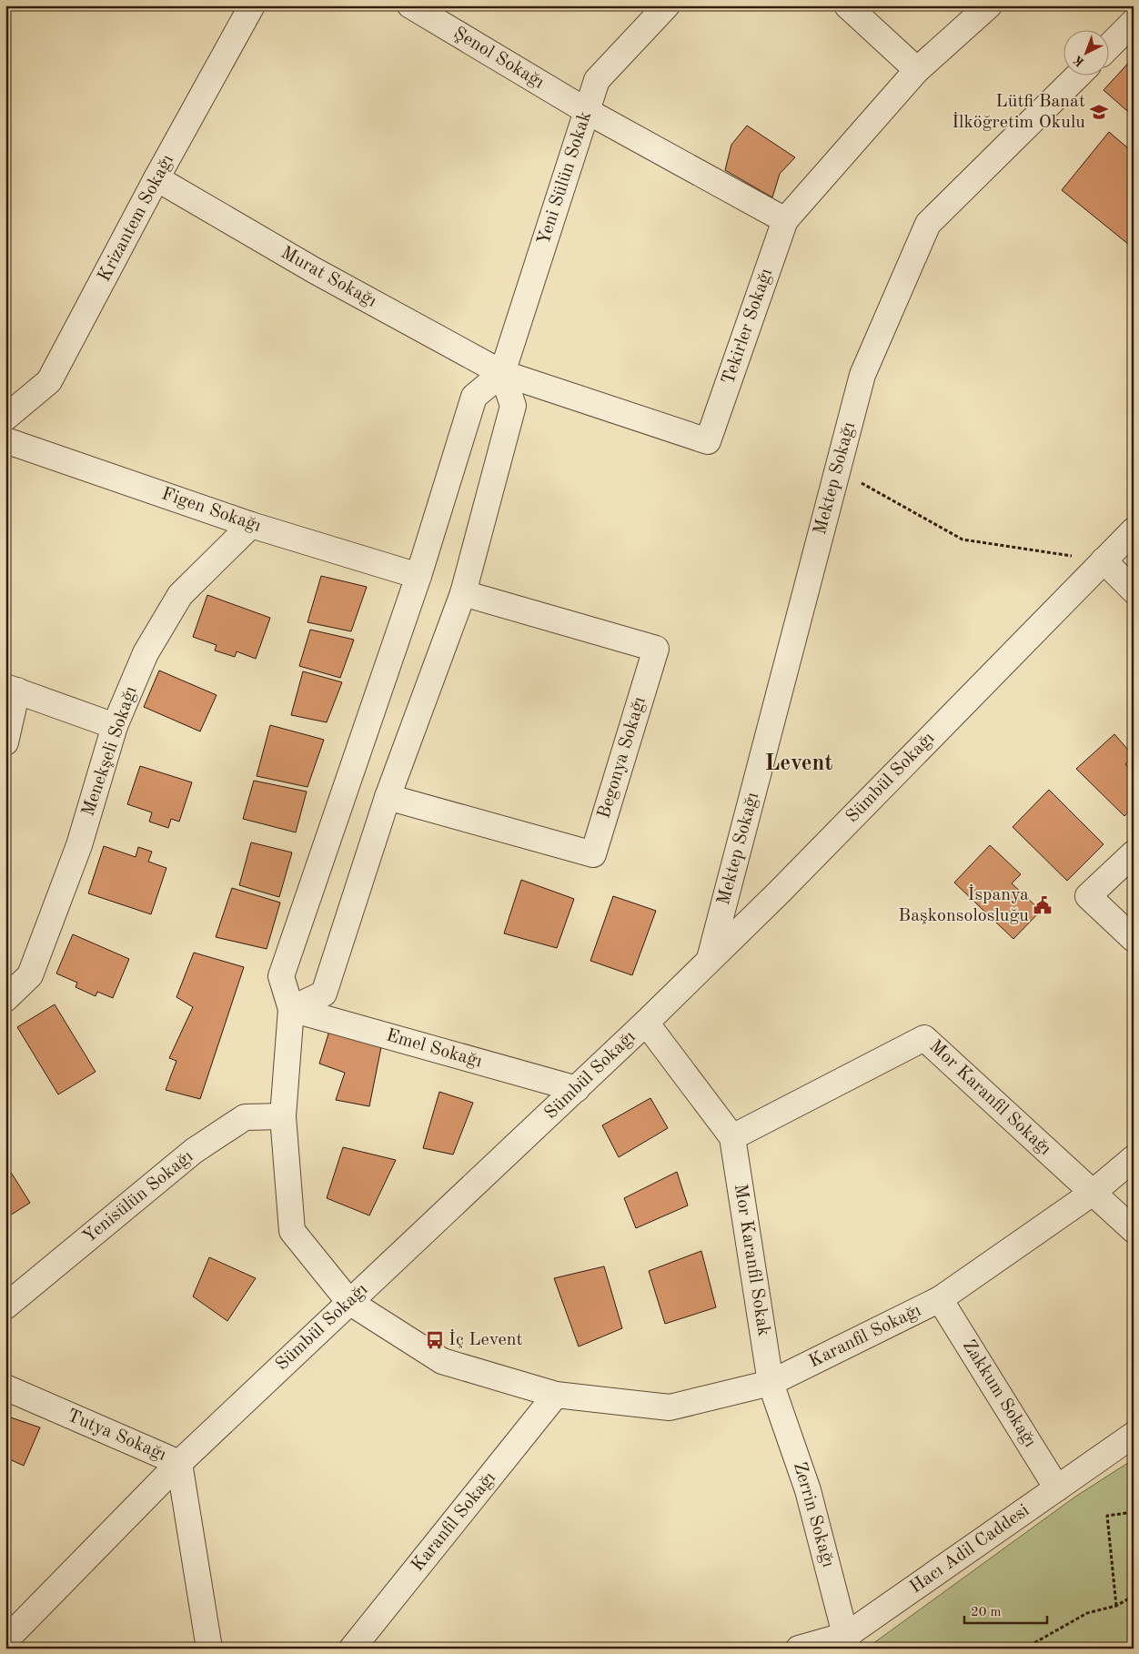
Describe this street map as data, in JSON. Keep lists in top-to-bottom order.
{
  "streets": {
    "street": [
      "Şenol Sokağı",
      "Yeni Sülün Sokak",
      "Krizantem Sokağı",
      "Murat Sokağı",
      "Tekirler Sokağı",
      "Mektep Sokağı",
      "Figen Sokağı",
      "Menekşeli Sokağı",
      "Begonya Sokağı",
      "Sümbül Sokağı",
      "Emel Sokağı",
      "Mor Karanfil Sokağı",
      "Yenisülün Sokağı",
      "Mor Karanfil Sokak",
      "Karanfil Sokağı",
      "Zakkum Sokağı",
      "Tutya Sokağı",
      "Zerrin Sokağı",
      "Hacı Adil Caddesi"
    ]
  },
  "crossings": [
    ["Şenol Sokağı", "Yeni Sülün Sokak"],
    ["Yeni Sülün Sokak", "Murat Sokağı"],
    ["Yeni Sülün Sokak", "Tekirler Sokağı"],
    ["Krizantem Sokağı", "Murat Sokağı"],
    ["Murat Sokağı", "Tekirler Sokağı"],
    ["Mektep Sokağı", "Sümbül Sokağı"],
    ["Figen Sokağı", "Menekşeli Sokağı"],
    ["Sümbül Sokağı", "Emel Sokağı"],
    ["Sümbül Sokağı", "Mor Karanfil Sokağı"],
    ["Sümbül Sokağı", "Mor Karanfil Sokak"],
    ["Sümbül Sokağı", "Karanfil Sokağı"],
    ["Sümbül Sokağı", "Tutya Sokağı"],
    ["Emel Sokağı", "Karanfil Sokağı"],
    ["Mor Karanfil Sokağı", "Mor Karanfil Sokak"],
    ["Mor Karanfil Sokağı", "Karanfil Sokağı"],
    ["Yenisülün Sokağı", "Karanfil Sokağı"],
    ["Mor Karanfil Sokak", "Karanfil Sokağı"],
    ["Mor Karanfil Sokak", "Zerrin Sokağı"],
    ["Karanfil Sokağı", "Zakkum Sokağı"],
    ["Karanfil Sokağı", "Zerrin Sokağı"],
    ["Zakkum Sokağı", "Hacı Adil Caddesi"],
    ["Zerrin Sokağı", "Hacı Adil Caddesi"]
  ],
  "districts": ["Levent"],
  "places": {
    "school or university": ["Lütfi Banat İlköğretim Okulu"],
    "public building": ["İspanya Başkonsolosluğu"],
    "bus stop": ["İç Levent"]
  },
  "scale_bar": "20 m",
  "north": "bottom left"
}
